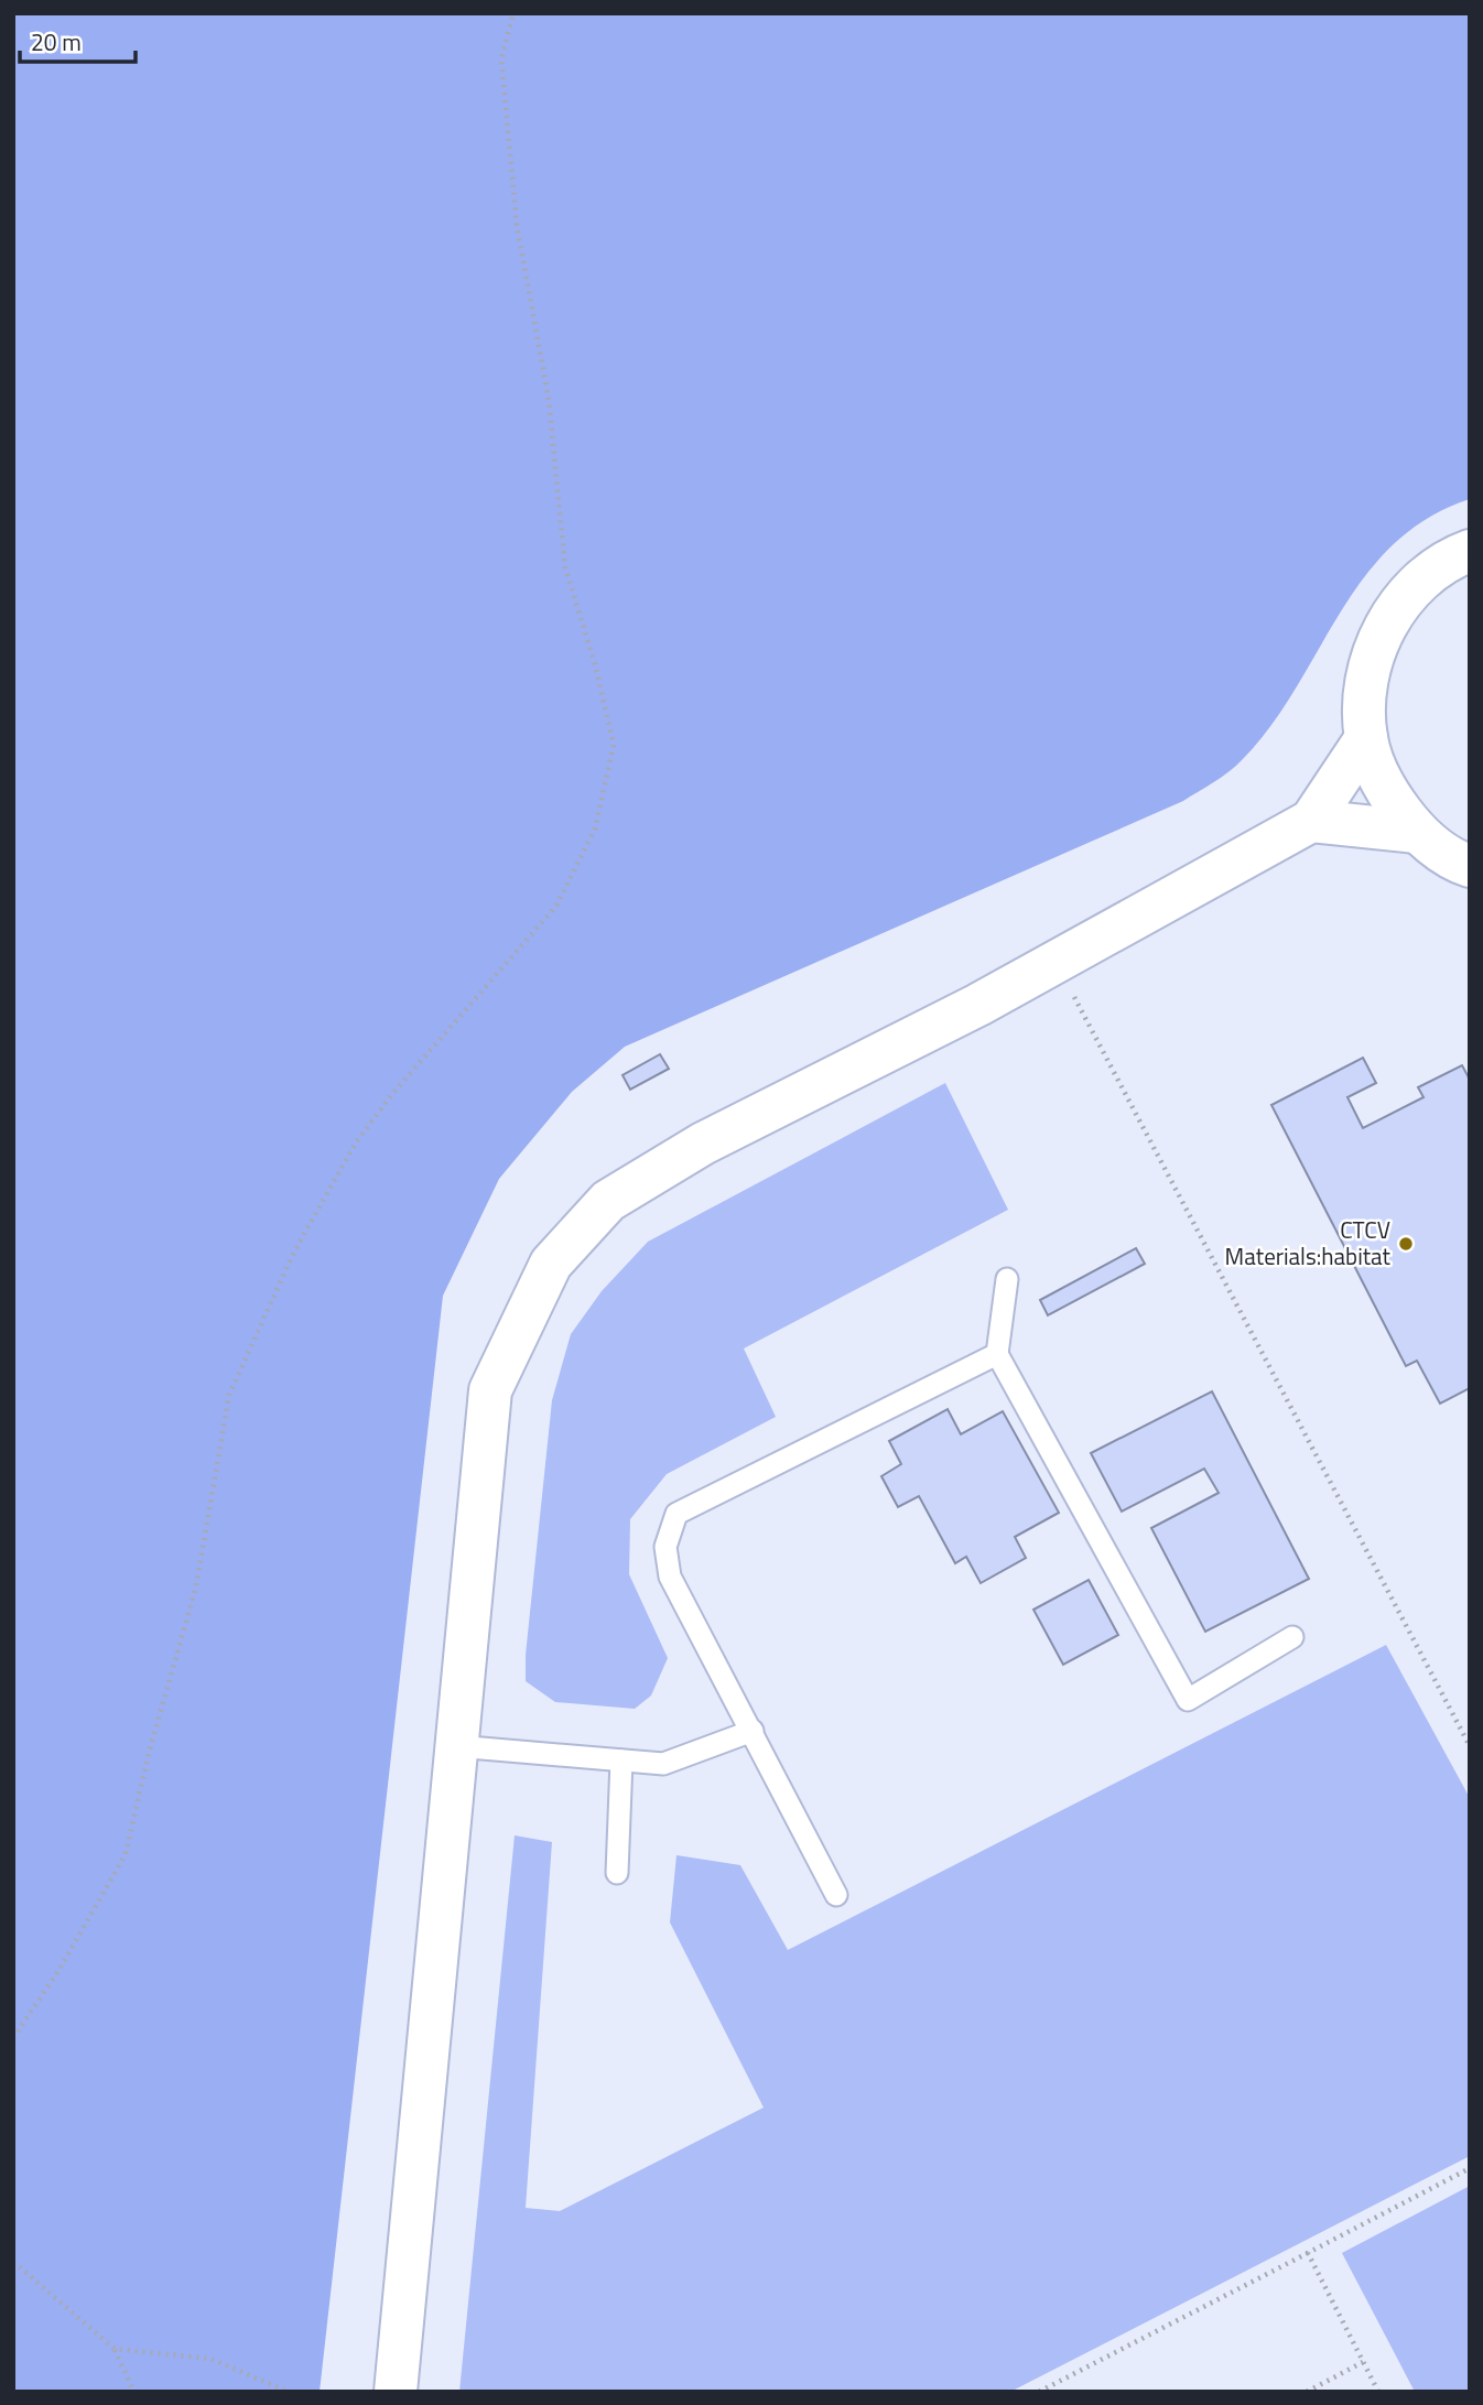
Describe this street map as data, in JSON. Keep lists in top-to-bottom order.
{
  "places": ["CTCV Materials:habitat"],
  "scale_bar": "20 m"
}
